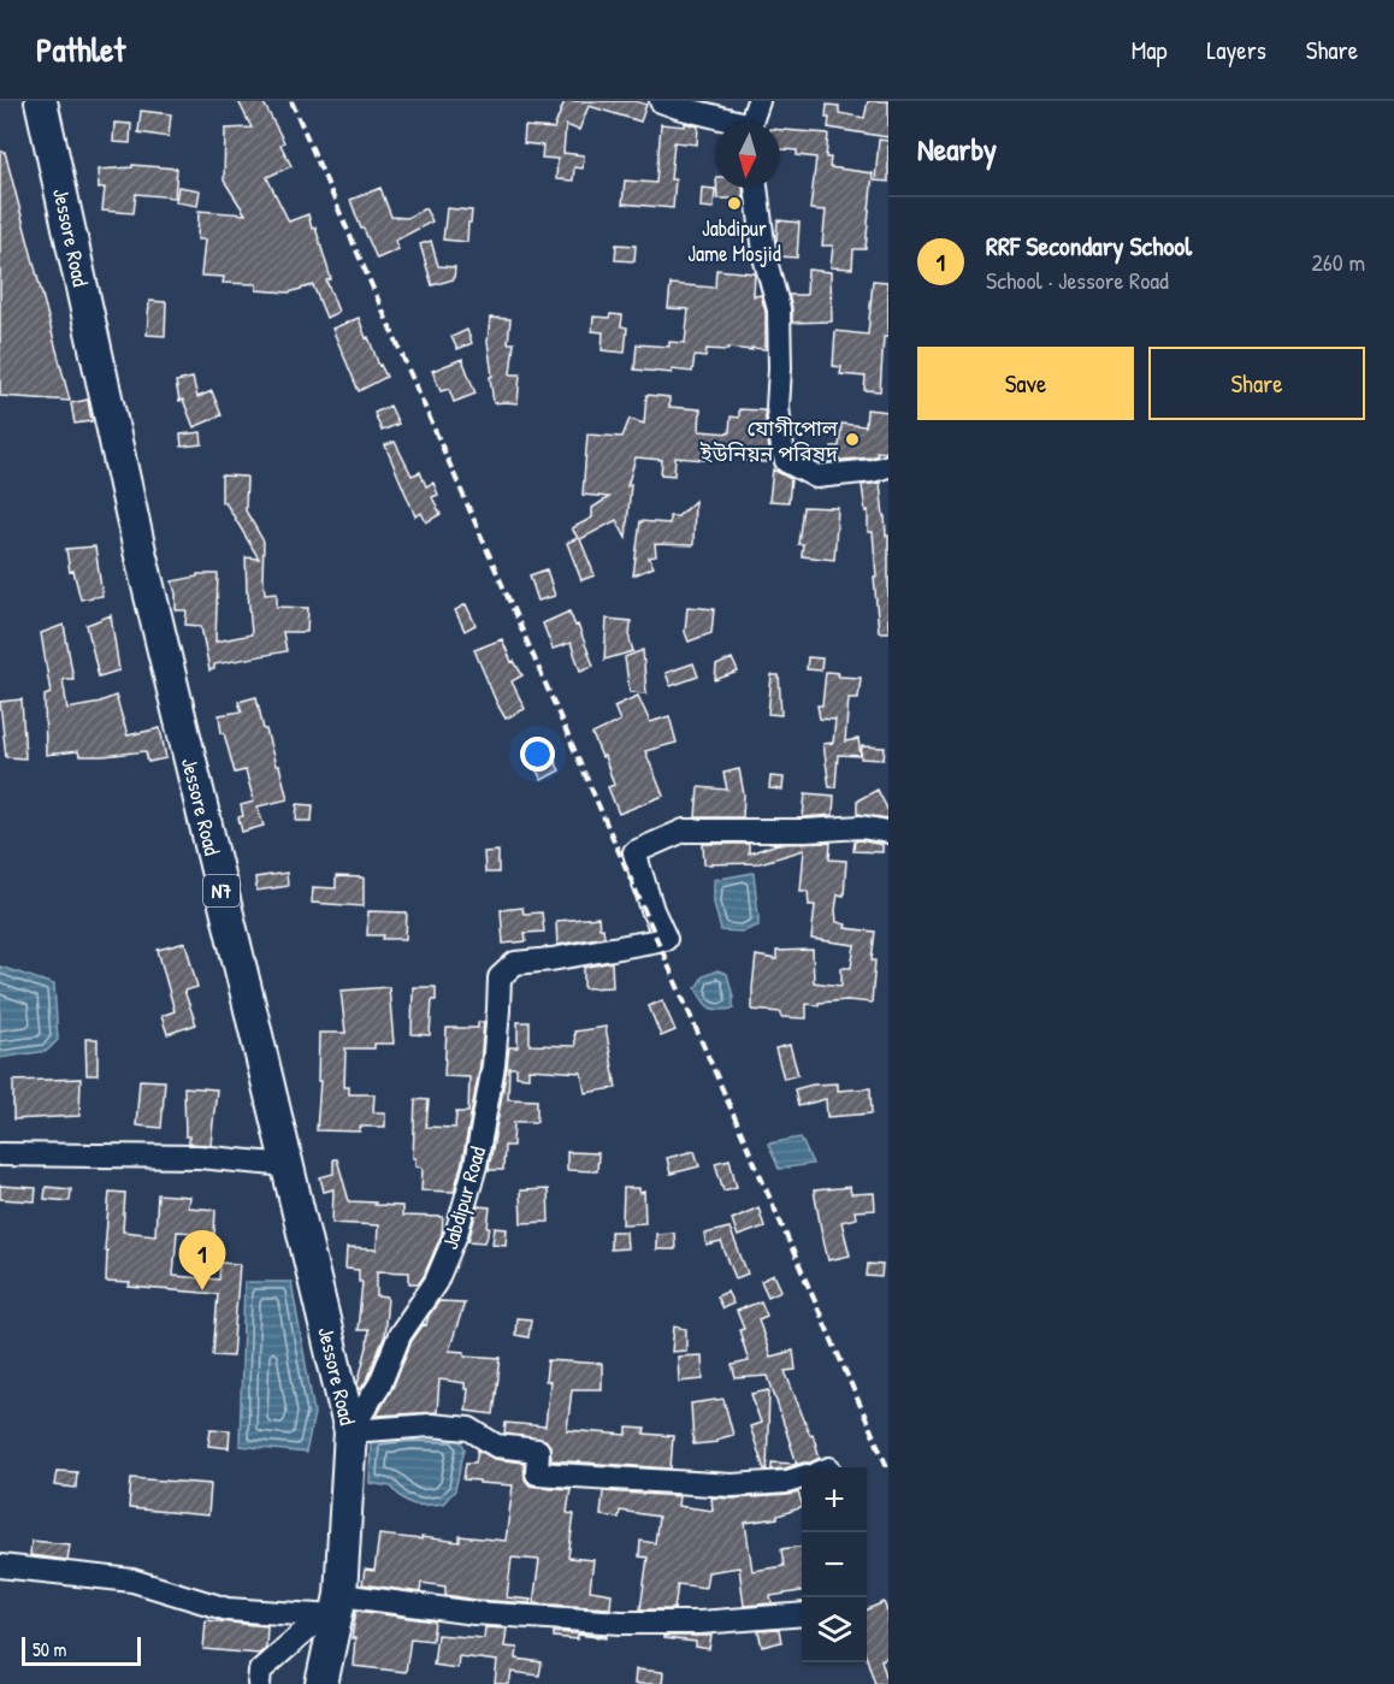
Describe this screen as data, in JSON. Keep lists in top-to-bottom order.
{
  "streets": {
    "highway": ["Jessore Road", "N7"],
    "street": ["Jabdipur Road"]
  },
  "crossings": [
    ["Jessore Road", "Jabdipur Road"]
  ],
  "places": ["Jabdipur Jame Mosjid", "যোগীপোল ইউনিয়ন পরিষদ"],
  "scale_bar": "50 m",
  "north": "bottom",
  "page": {
    "header": "Pathlet",
    "nav": ["Map", "Layers", "Share"],
    "heading": "Nearby",
    "list": [
      {
        "mark": "1",
        "name": "RRF Secondary School",
        "note": "School · Jessore Road",
        "value": "260 m"
      }
    ],
    "buttons": ["Save", "Share"],
    "pins": "1",
    "map_buttons": ["+", "−"],
    "scale": "50 m"
  }
}
